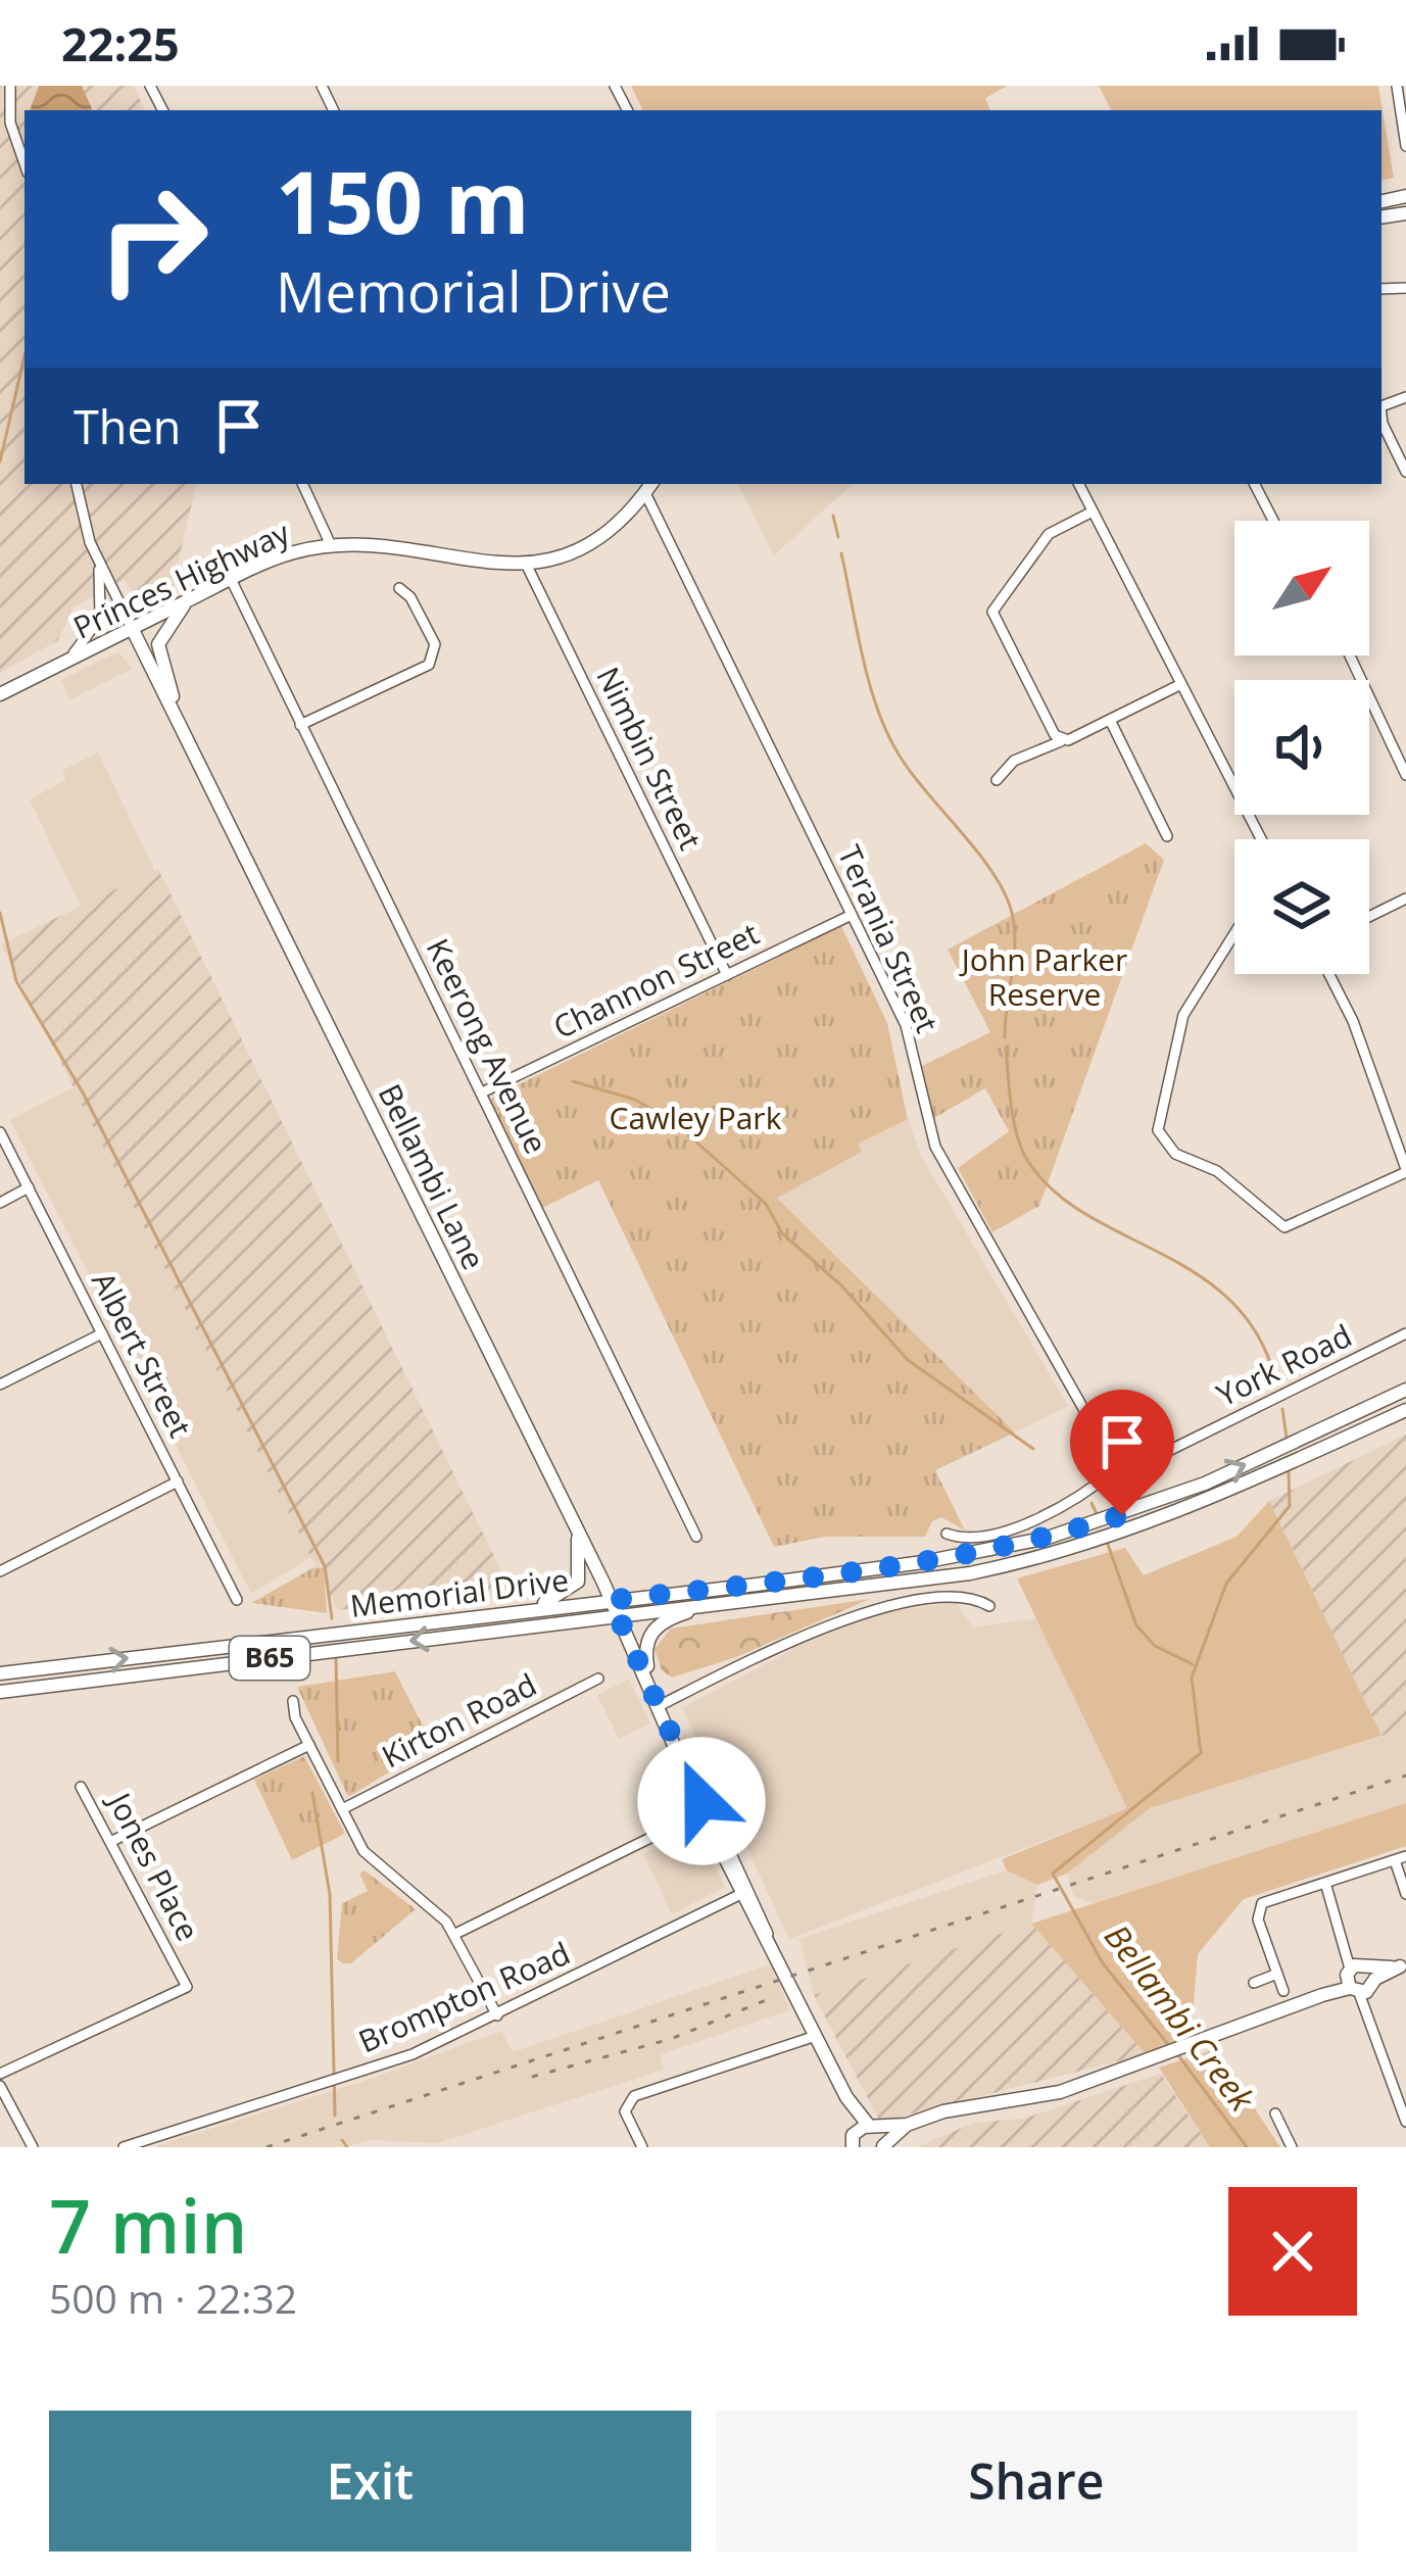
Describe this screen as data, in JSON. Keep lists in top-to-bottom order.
{
  "streets": {
    "main road": [
      "Princes Highway",
      "Bellambi Lane",
      "Memorial Drive",
      "B65"
    ],
    "street": [
      "Nimbin Street",
      "Terania Street",
      "Channon Street",
      "Keerong Avenue",
      "Albert Street",
      "York Road",
      "Kirton Road",
      "Jones Place",
      "Brompton Road"
    ]
  },
  "crossings": [
    ["Princes Highway", "Nimbin Street"],
    ["Princes Highway", "Terania Street"],
    ["Princes Highway", "Keerong Avenue"],
    ["Princes Highway", "Bellambi Lane"],
    ["Nimbin Street", "Channon Street"],
    ["Terania Street", "Channon Street"],
    ["Terania Street", "York Road"],
    ["Channon Street", "Keerong Avenue"],
    ["Bellambi Lane", "Memorial Drive"]
  ],
  "water": ["Bellambi Creek"],
  "parks": ["John Parker Reserve", "Cawley Park"],
  "north": "top right",
  "page": {
    "status": "22:25",
    "turn": ["150 m", "Memorial Drive"],
    "then": "Then",
    "heading": ["7 min", "500 m · 22:32"],
    "buttons": ["Exit", "Share"]
  }
}
